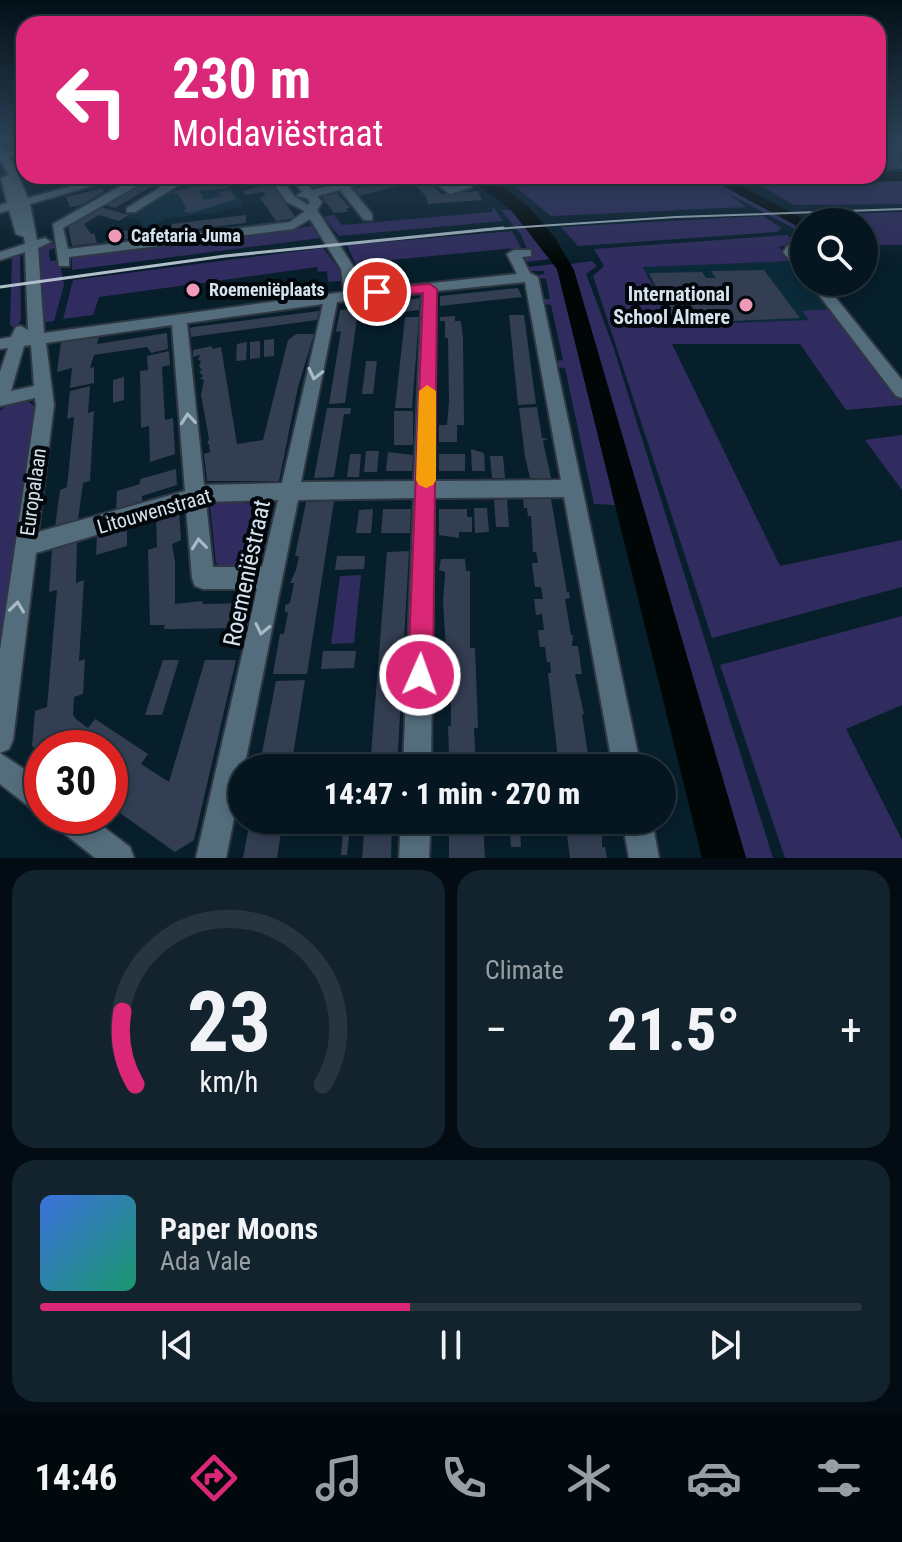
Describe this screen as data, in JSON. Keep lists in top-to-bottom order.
{
  "streets": {
    "street": ["Europalaan", "Litouwenstraat", "Roemeniëstraat"]
  },
  "crossings": [
    ["Europalaan", "Litouwenstraat"],
    ["Litouwenstraat", "Roemeniëstraat"]
  ],
  "places": ["Cafetaria Juma", "Roemeniëplaats", "International School Almere"],
  "page": {
    "turn": ["230 m", "Moldaviëstraat"],
    "limit": "30",
    "trip": "14:47 · 1 min · 270 m",
    "tile": "Climate",
    "heat": ["−", "21.5°", "+"],
    "song": ["Paper Moons", "Ada Vale"],
    "tabs": "14:46",
    "gauge": ["23", "km/h"]
  }
}
